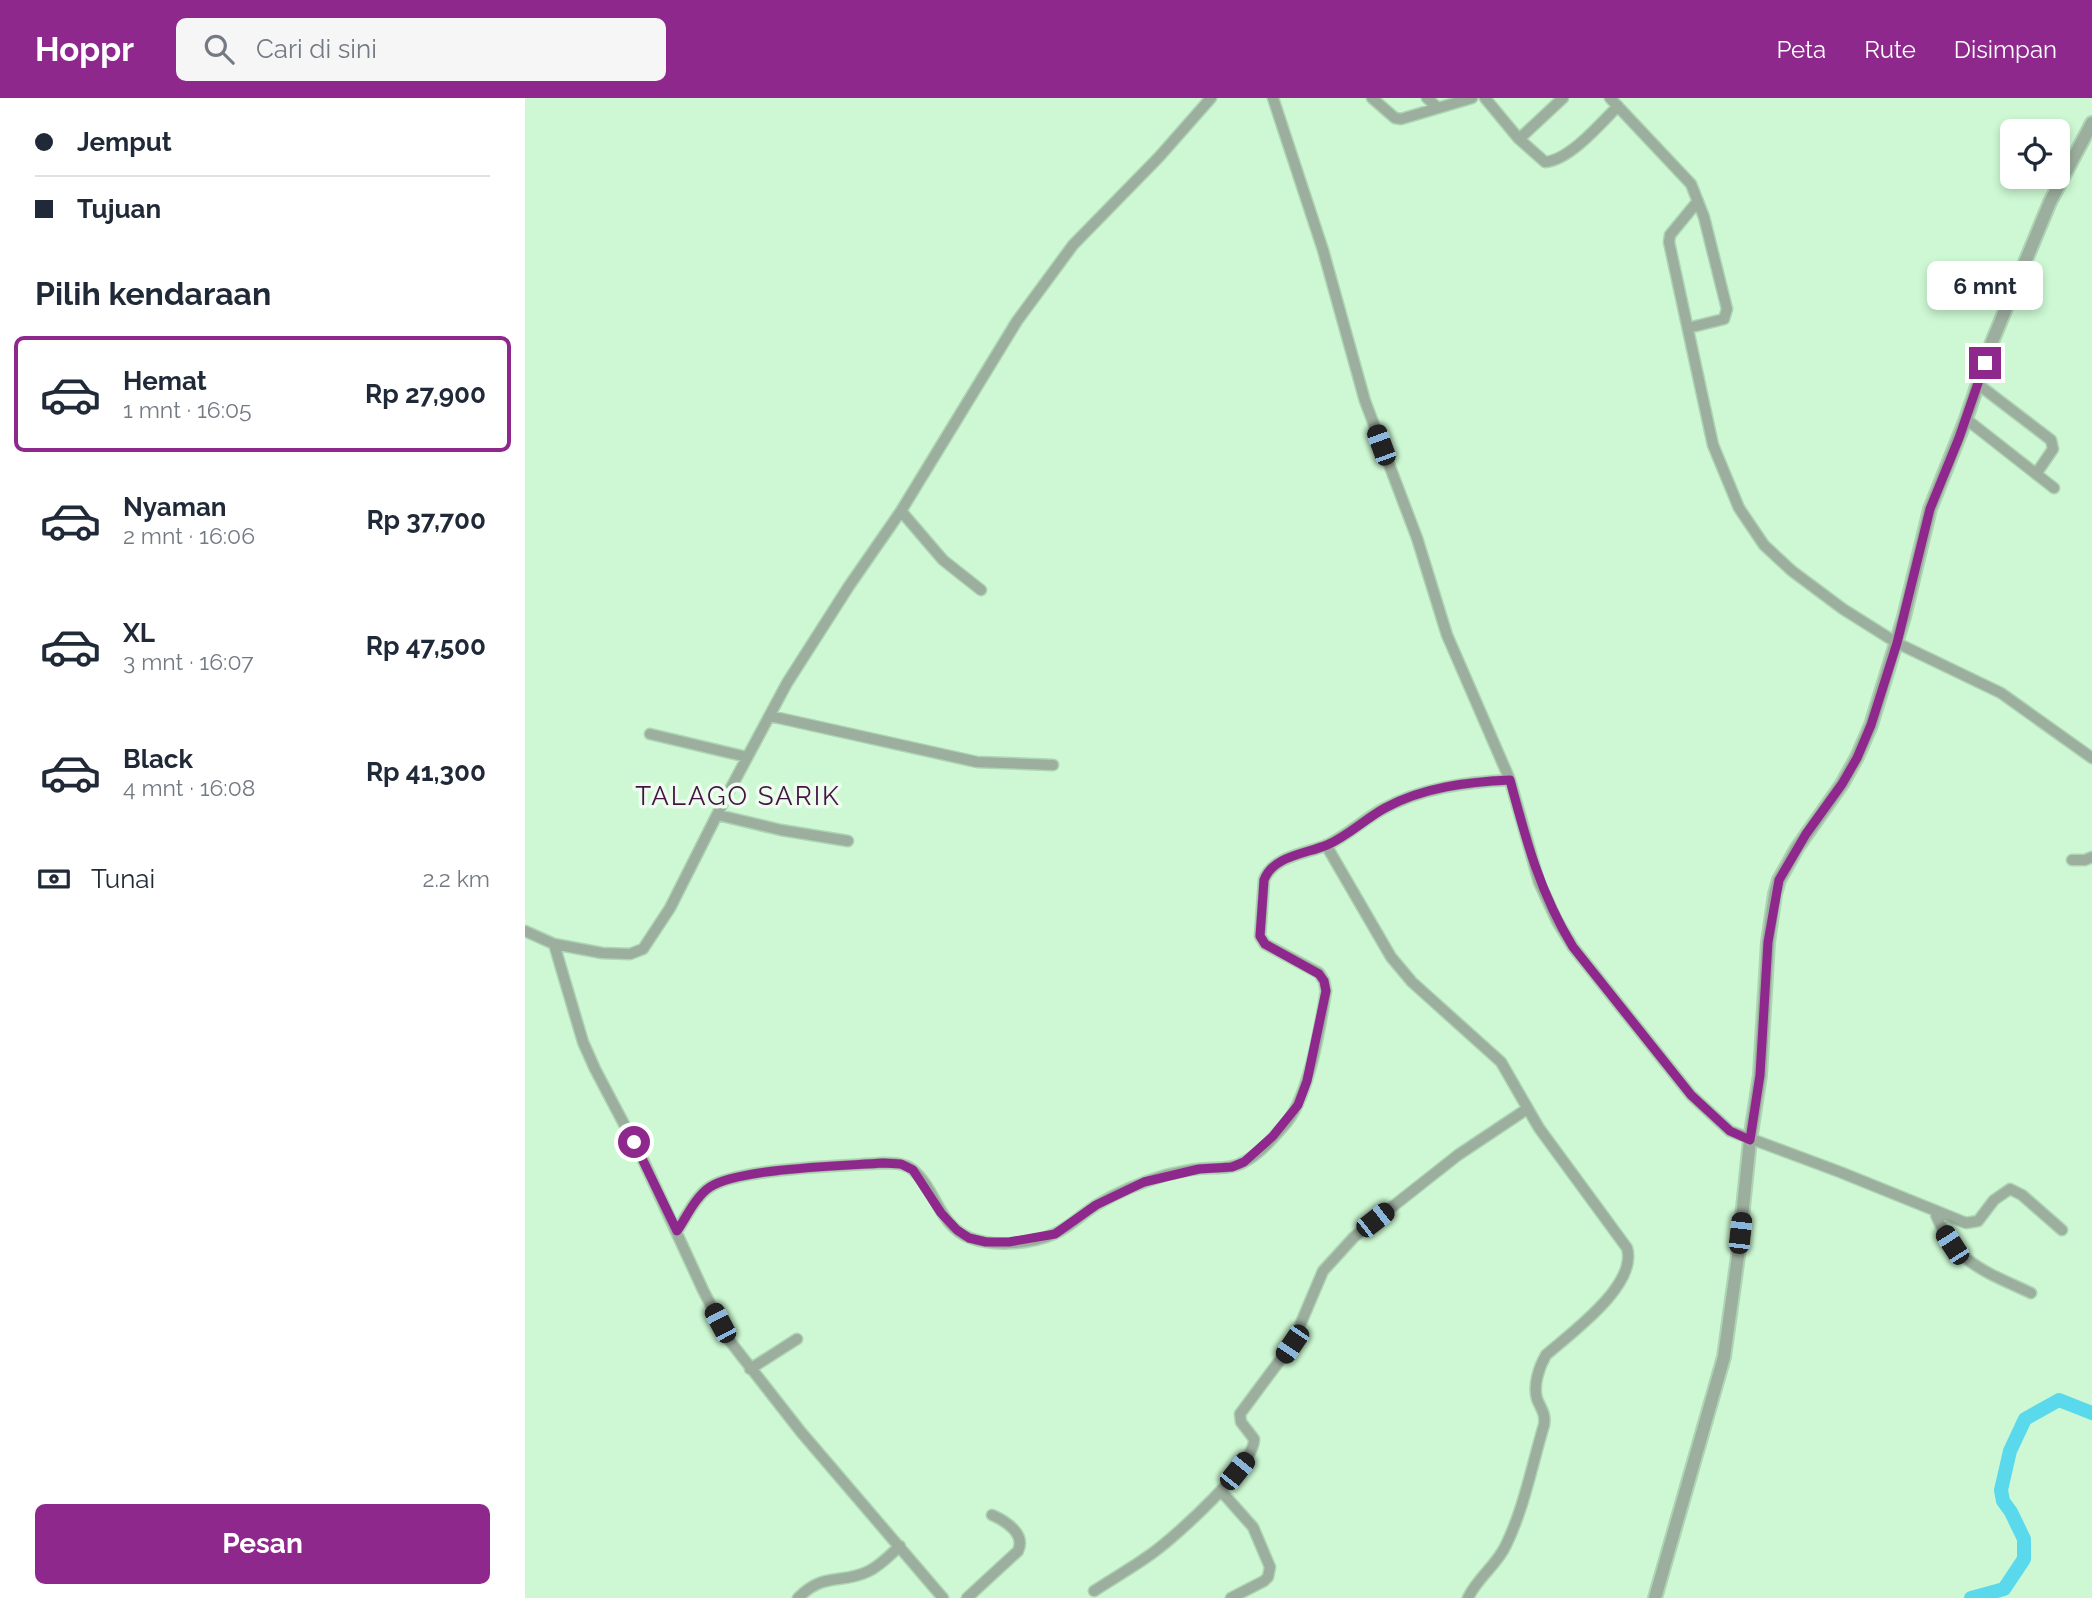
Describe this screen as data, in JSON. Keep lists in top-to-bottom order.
{
  "districts": ["TALAGO SARIK"],
  "page": {
    "header": "Hoppr",
    "search": "Cari di sini",
    "nav": ["Peta", "Rute", "Disimpan"],
    "banner": ["Jemput", "Tujuan"],
    "heading": "Pilih kendaraan",
    "bubble": "6 mnt",
    "list": [
      {
        "name": "Hemat",
        "note": "1 mnt · 16:05",
        "value": "Rp 27,900"
      },
      {
        "name": "Nyaman",
        "note": "2 mnt · 16:06",
        "value": "Rp 37,700"
      },
      {
        "name": "XL",
        "note": "3 mnt · 16:07",
        "value": "Rp 47,500"
      },
      {
        "name": "Black",
        "note": "4 mnt · 16:08",
        "value": "Rp 41,300"
      }
    ],
    "pay": ["Tunai", "2.2 km"],
    "buttons": "Pesan"
  }
}
